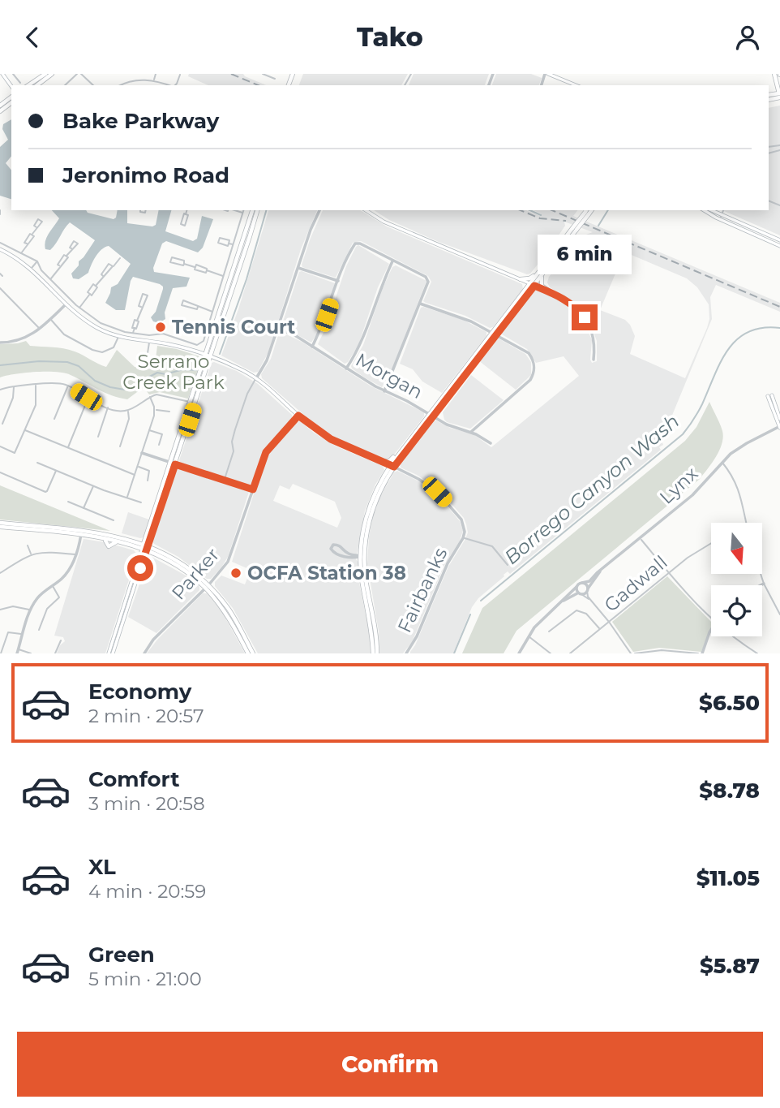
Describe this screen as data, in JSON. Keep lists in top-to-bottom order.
{
  "streets": {
    "street": [
      "Morgan",
      "Lynx",
      "Parker",
      "Gadwall",
      "Fairbanks"
    ]
  },
  "water": ["Borrego Canyon Wash"],
  "parks": ["Serrano Creek Park"],
  "places": ["Tennis Court", "OCFA Station 38"],
  "north": "bottom",
  "page": {
    "header": "Tako",
    "banner": ["Bake Parkway", "Jeronimo Road"],
    "bubble": "6 min",
    "list": [
      {
        "name": "Economy",
        "note": "2 min · 20:57",
        "value": "$6.50"
      },
      {
        "name": "Comfort",
        "note": "3 min · 20:58",
        "value": "$8.78"
      },
      {
        "name": "XL",
        "note": "4 min · 20:59",
        "value": "$11.05"
      },
      {
        "name": "Green",
        "note": "5 min · 21:00",
        "value": "$5.87"
      }
    ],
    "buttons": "Confirm"
  }
}
